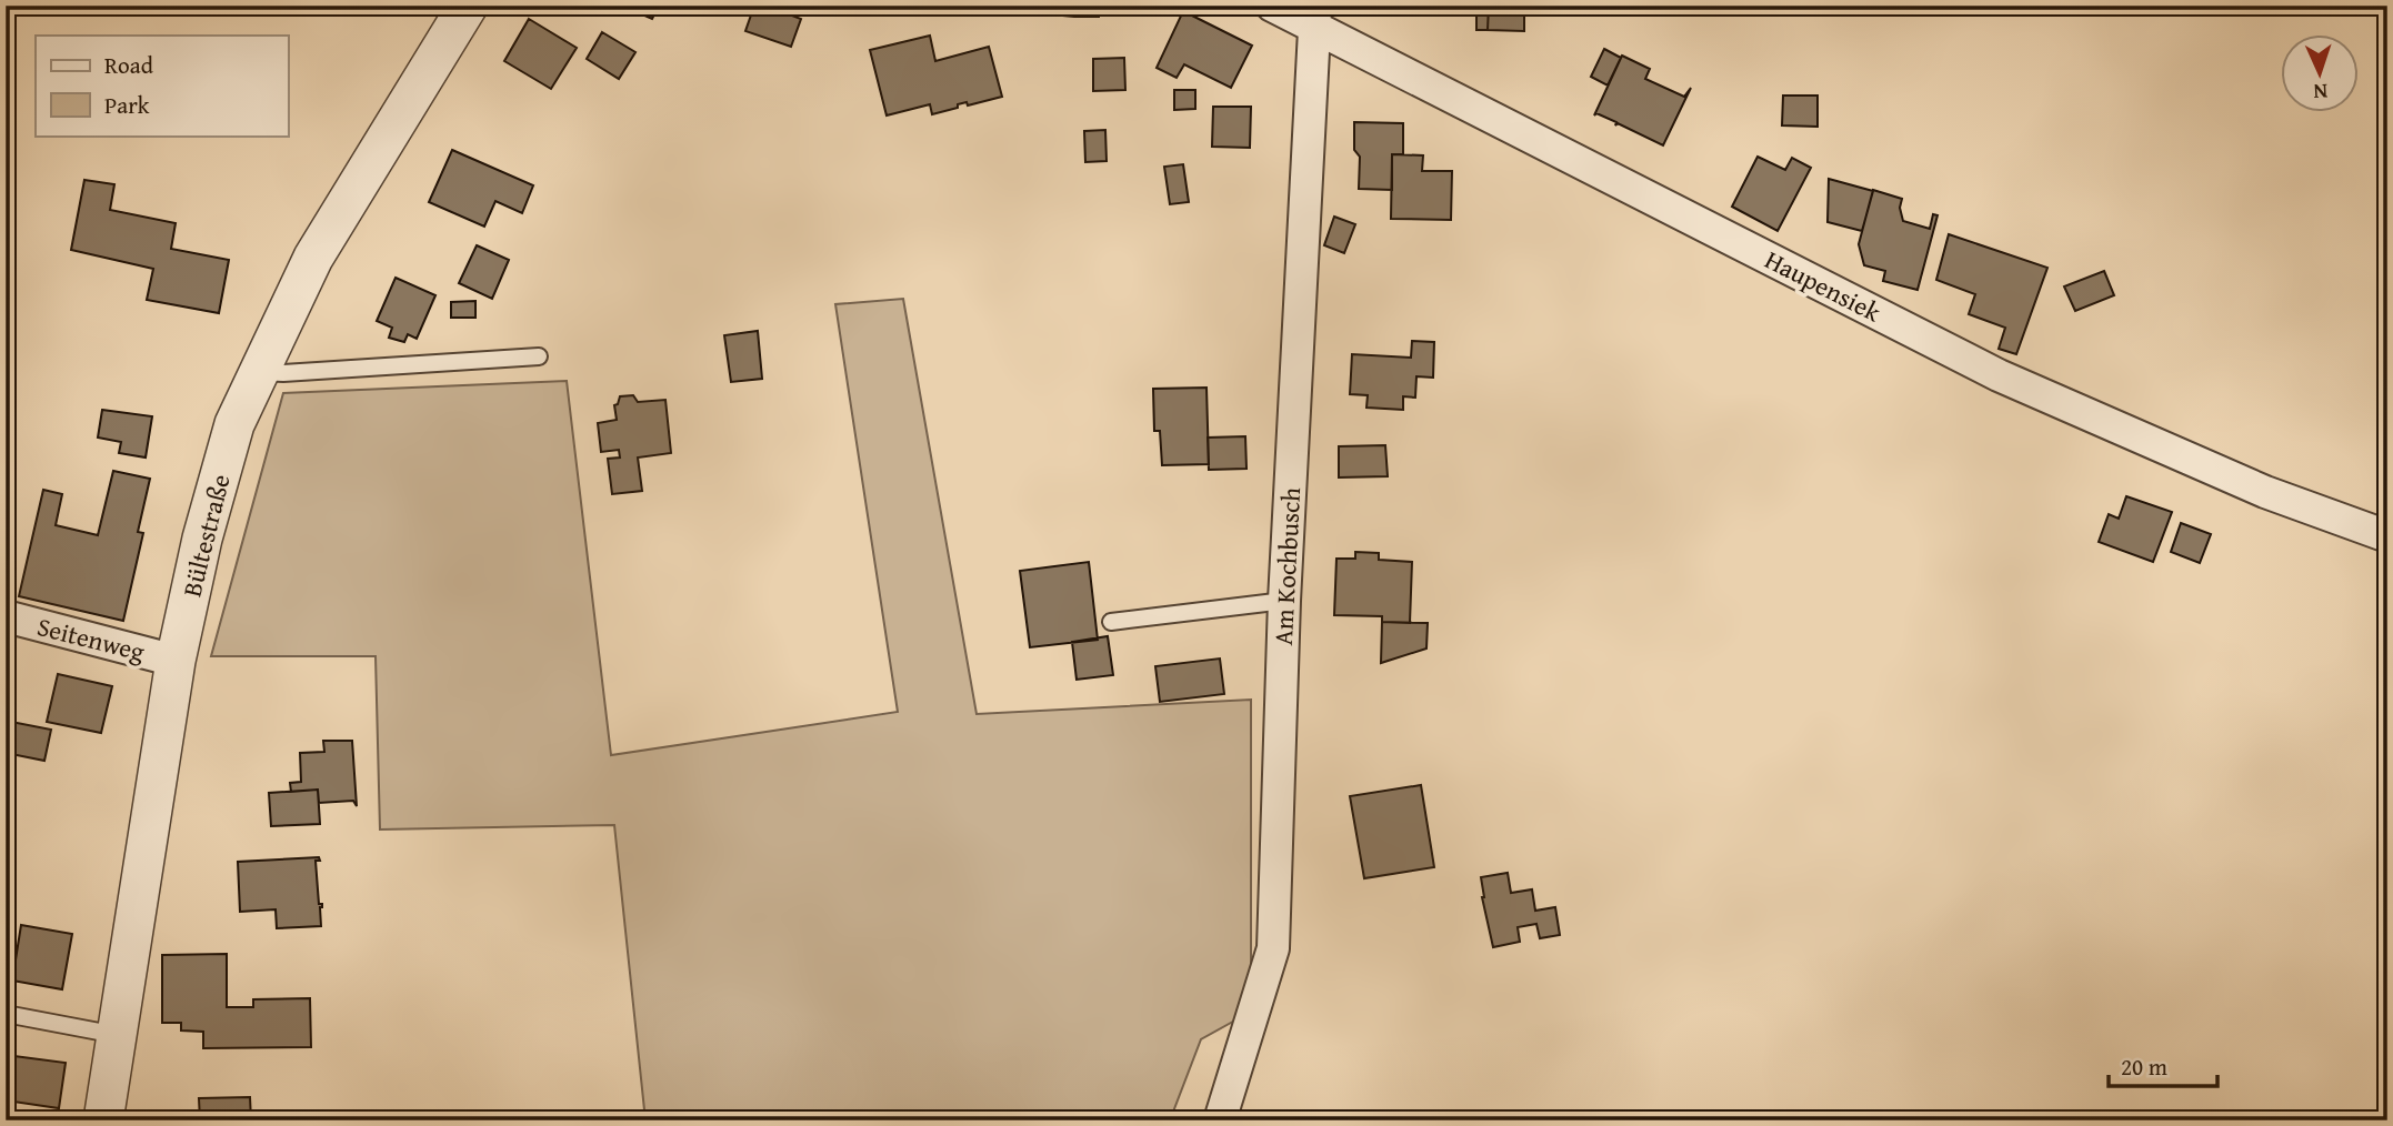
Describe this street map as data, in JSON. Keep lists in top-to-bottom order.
{
  "streets": {
    "street": [
      "Haupensiek",
      "Bültestraße",
      "Am Kochbusch",
      "Seitenweg"
    ]
  },
  "crossings": [
    ["Haupensiek", "Am Kochbusch"],
    ["Bültestraße", "Seitenweg"]
  ],
  "legend": ["Road", "Park"],
  "scale_bar": "20 m",
  "north": "bottom"
}
